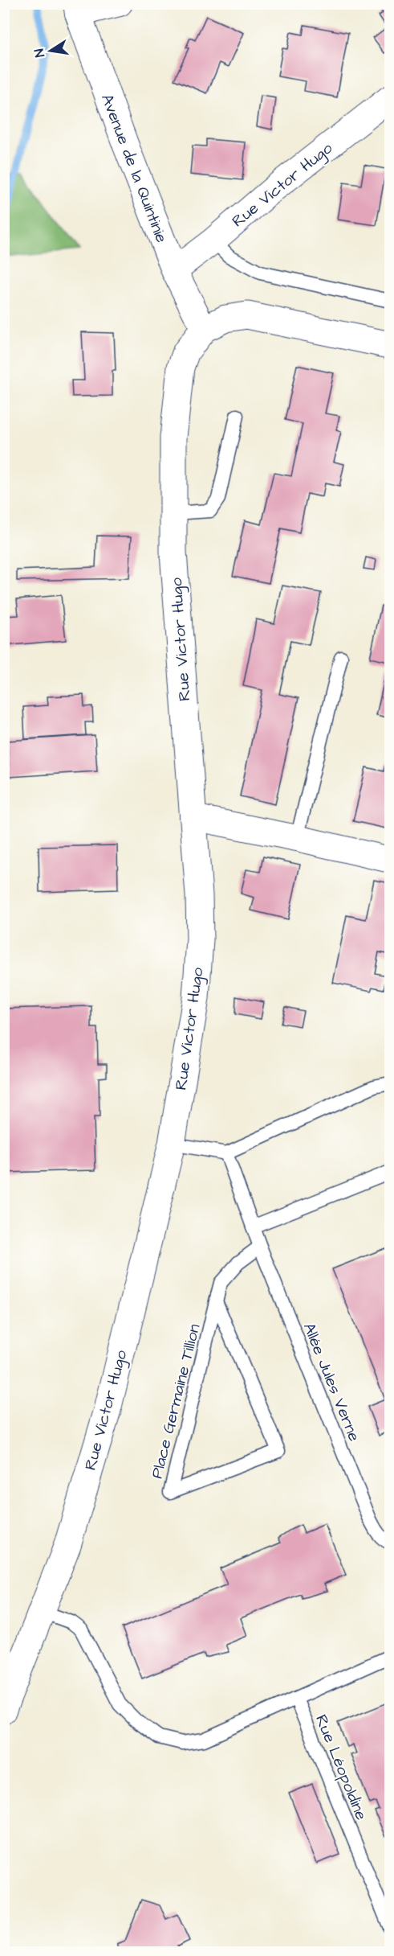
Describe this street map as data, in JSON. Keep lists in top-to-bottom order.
{
  "streets": {
    "street": ["Avenue de la Quintinie", "Rue Victor Hugo"],
    "lane": ["Allée Jules Verne", "Place Germaine Tillion", "Rue Léopoldine"]
  },
  "crossings": [
    ["Avenue de la Quintinie", "Rue Victor Hugo"],
    ["Allée Jules Verne", "Place Germaine Tillion"]
  ],
  "north": "left"
}
